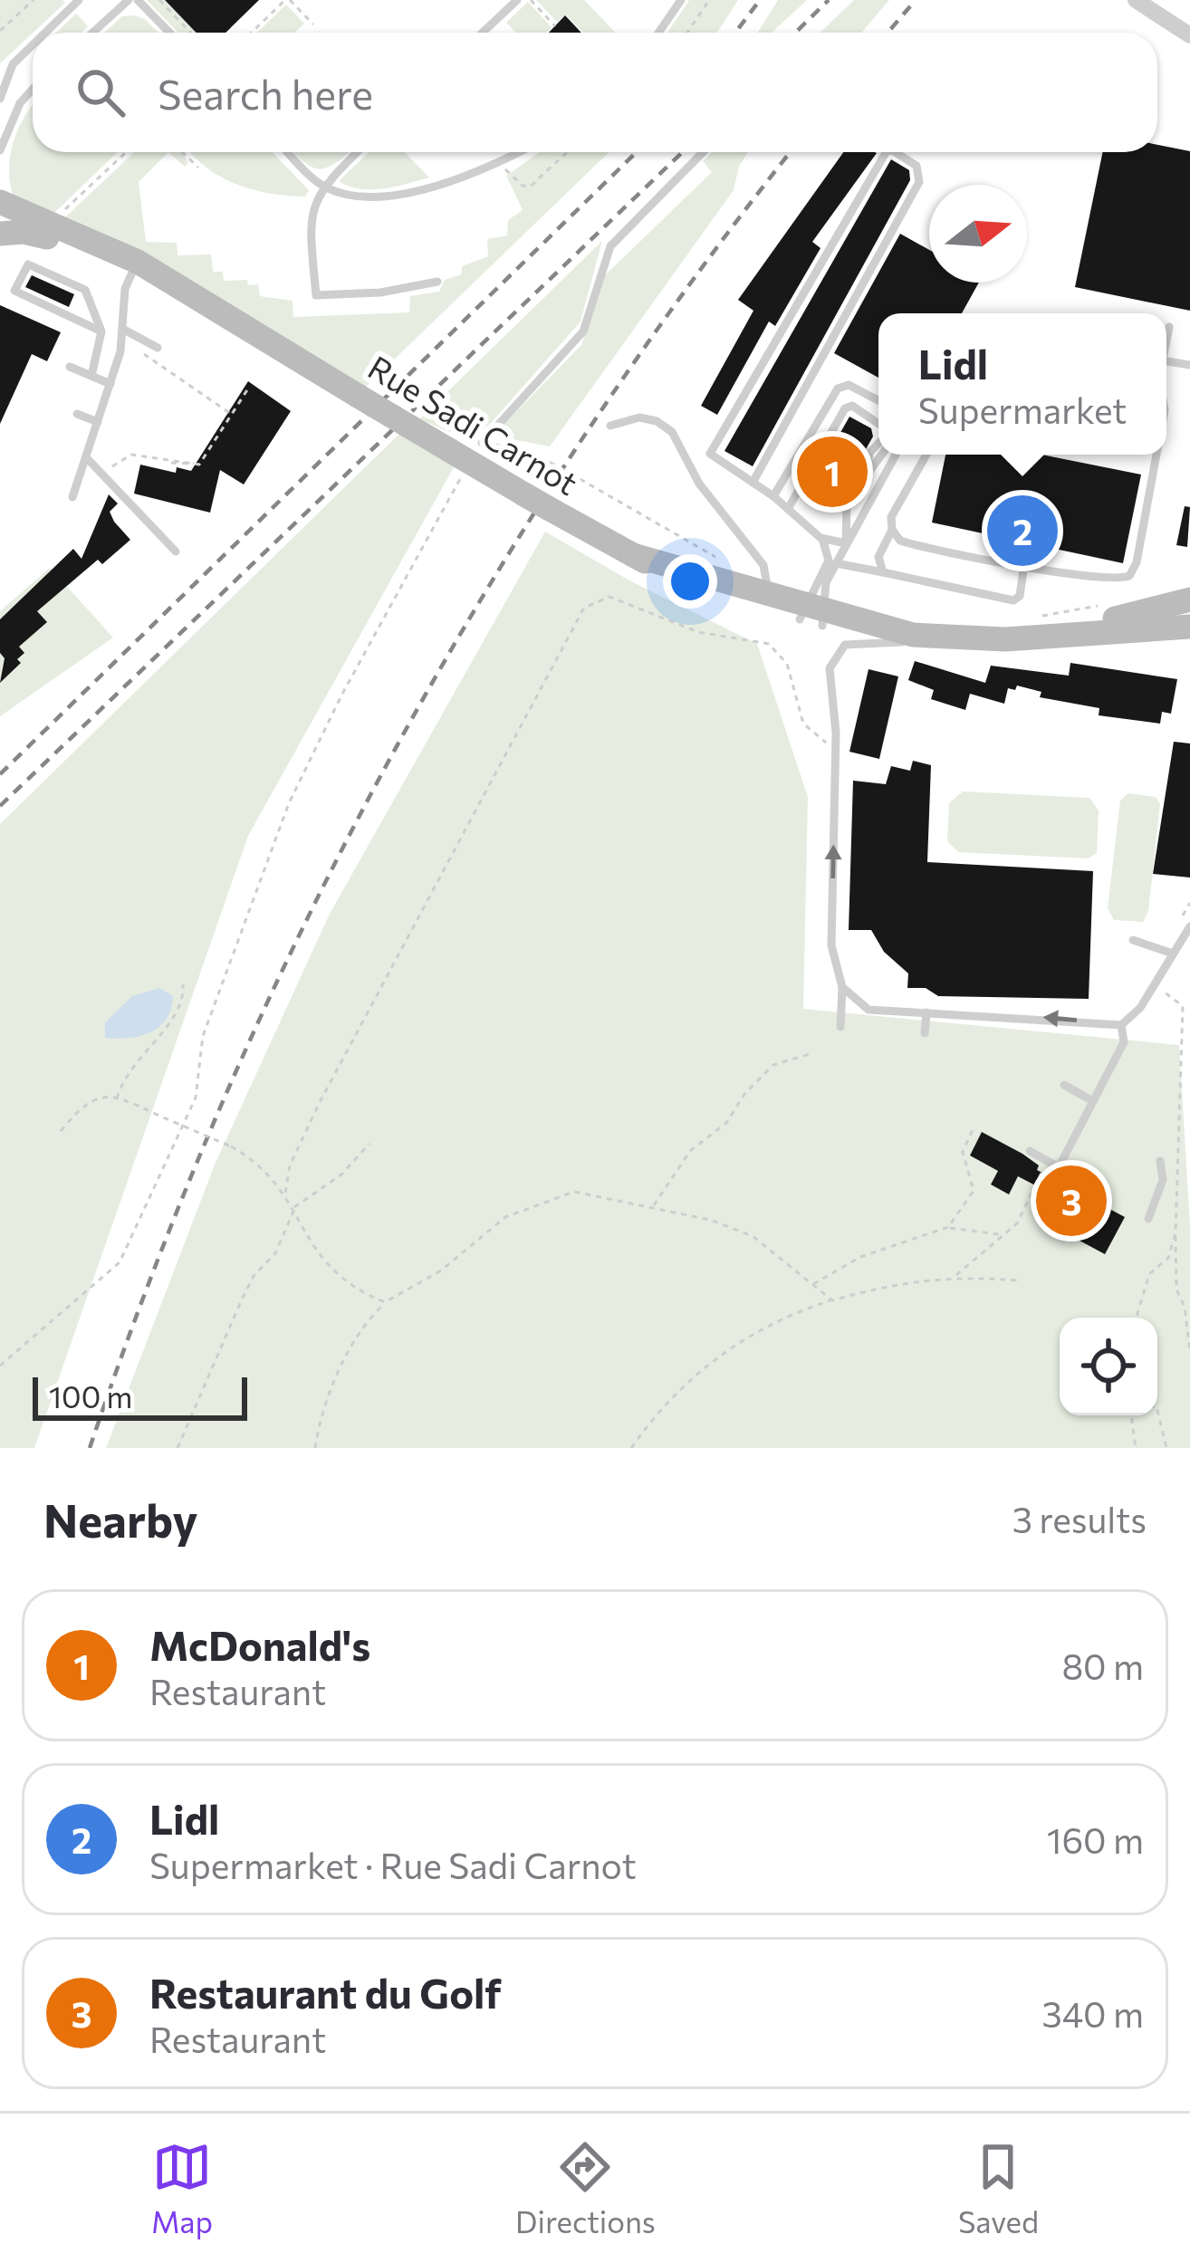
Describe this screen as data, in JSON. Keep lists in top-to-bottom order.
{
  "streets": {
    "main road": ["Rue Sadi Carnot"]
  },
  "scale_bar": "100 m",
  "north": "right",
  "page": {
    "search": "Search here",
    "popup": ["Lidl", "Supermarket"],
    "pins": ["1", "2", "3"],
    "scale": "100 m",
    "heading": ["Nearby", "3 results"],
    "list": [
      {
        "mark": "1",
        "name": "McDonald's",
        "note": "Restaurant",
        "value": "80 m"
      },
      {
        "mark": "2",
        "name": "Lidl",
        "note": "Supermarket · Rue Sadi Carnot",
        "value": "160 m"
      },
      {
        "mark": "3",
        "name": "Restaurant du Golf",
        "note": "Restaurant",
        "value": "340 m"
      }
    ],
    "nav": ["Map", "Directions", "Saved"]
  }
}
